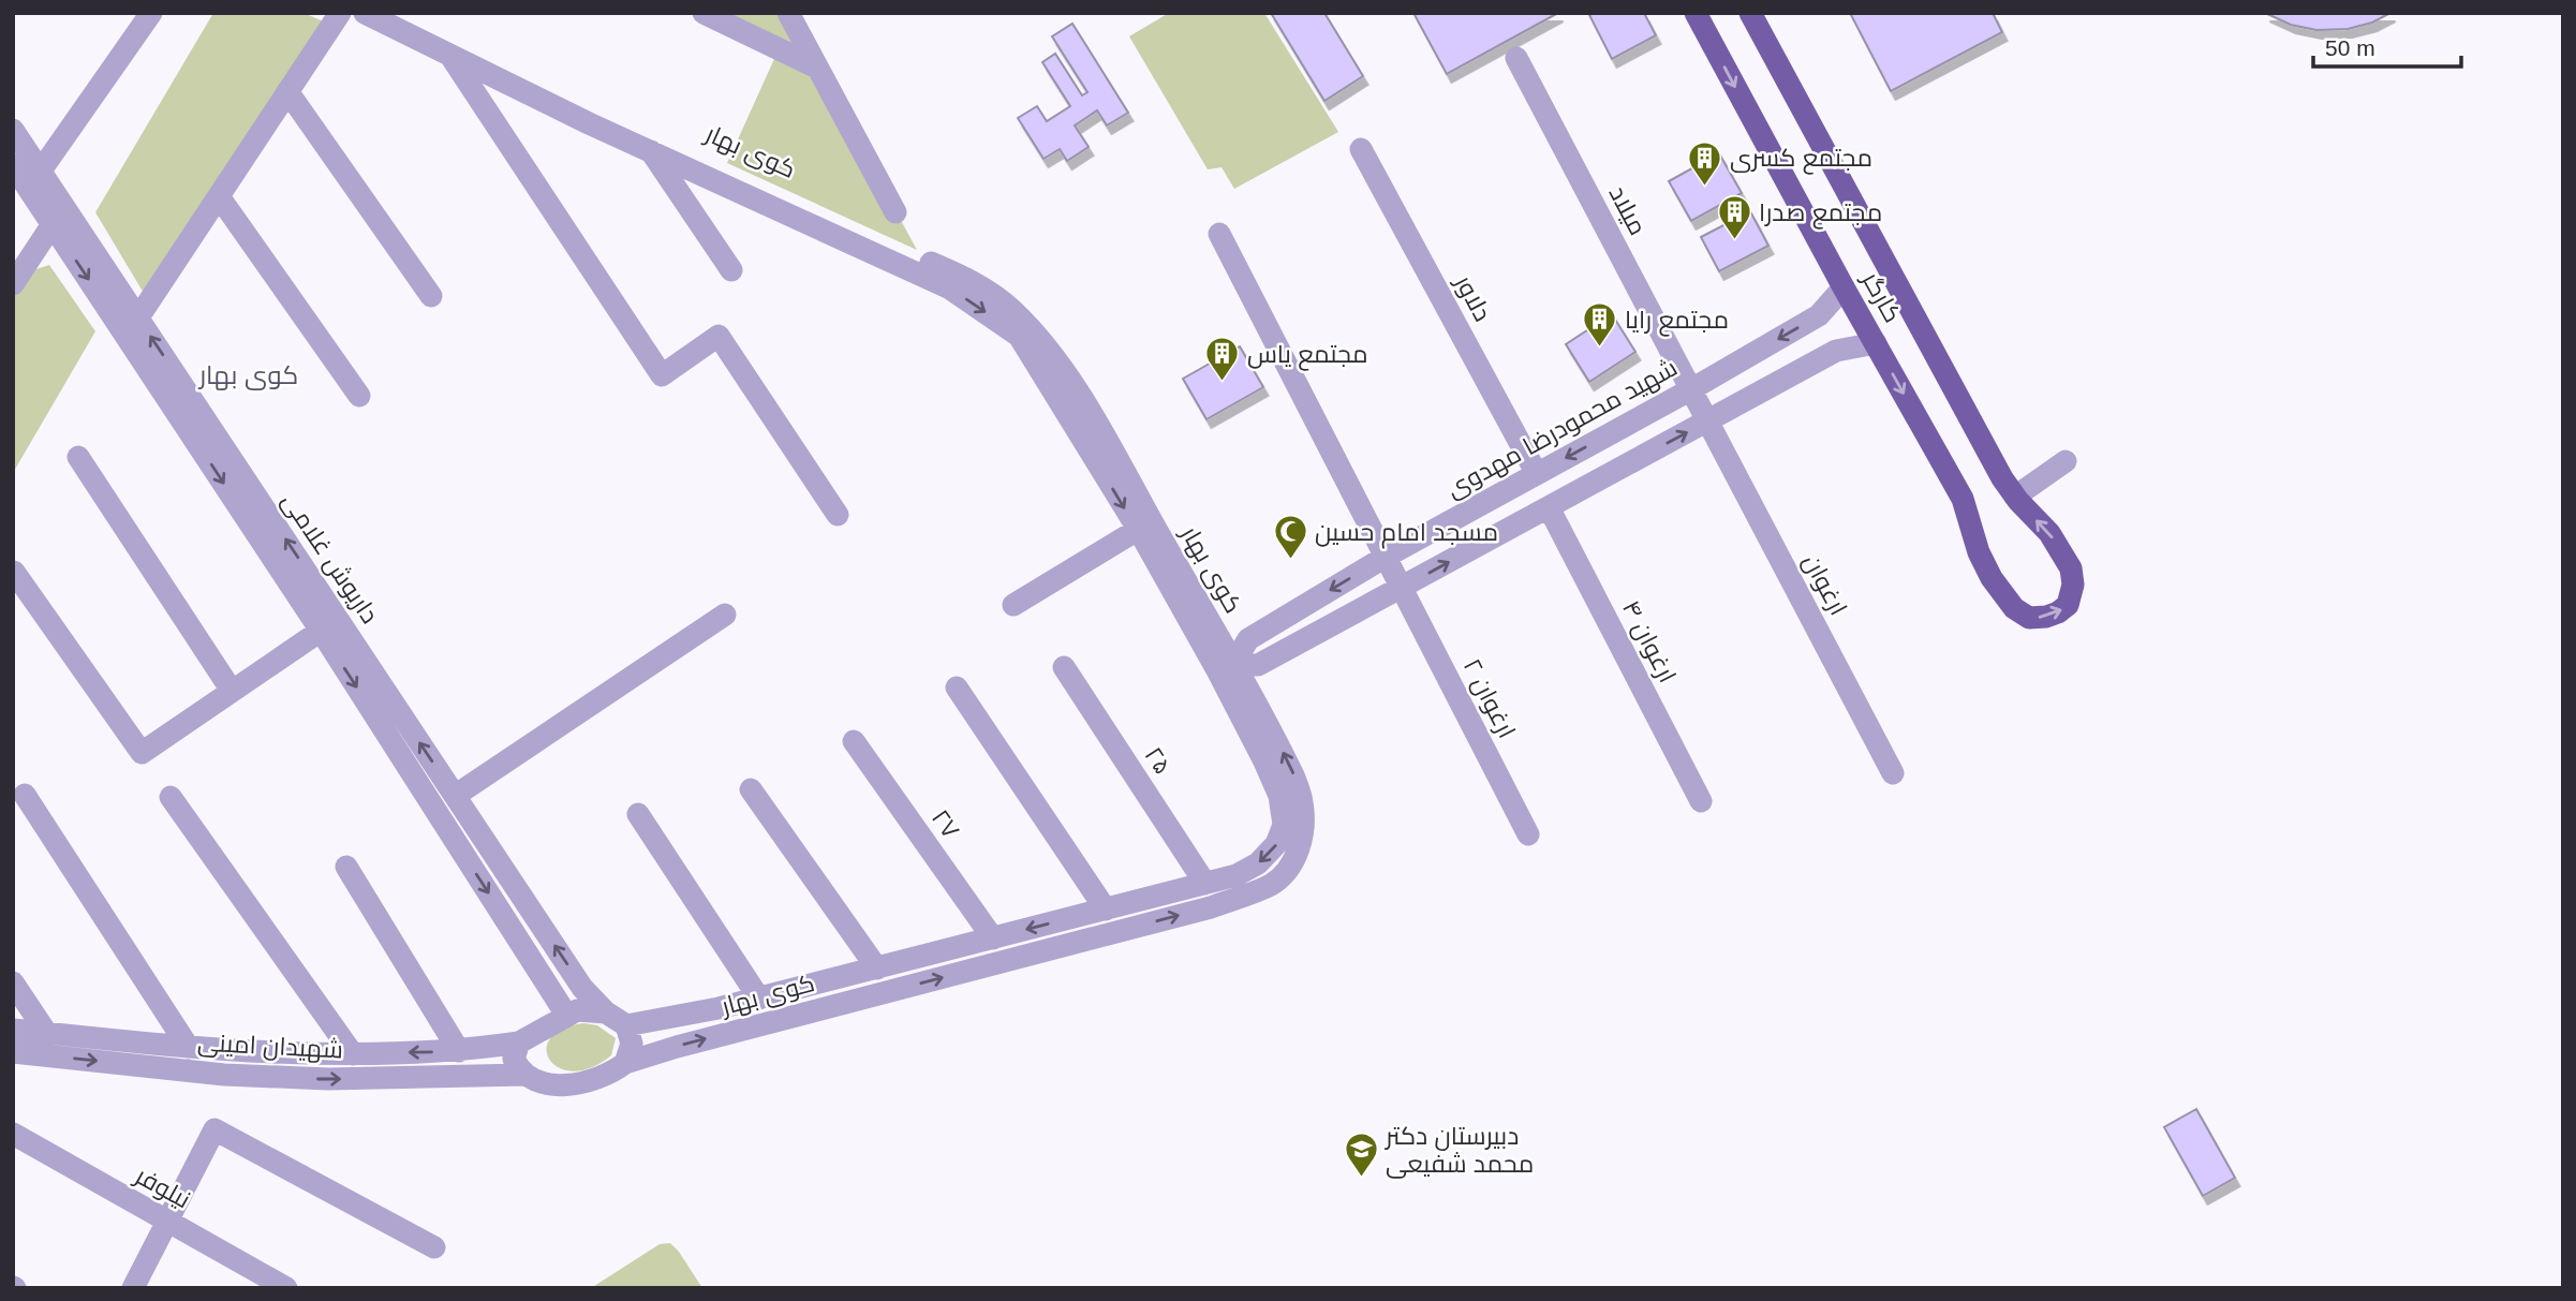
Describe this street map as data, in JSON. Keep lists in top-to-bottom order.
{
  "streets": {
    "main road": ["کارگر"],
    "street": [
      "کوی بهار",
      "میلاد",
      "دلاور",
      "شهید محمودرضا مهدوی",
      "داریوش غلامی",
      "ارغوان",
      "ارغوان ۴",
      "ارغوان ۲",
      "۲۵",
      "۲۷",
      "شهیدان امینی",
      "نیلوفر"
    ]
  },
  "crossings": [
    ["کوی بهار", "شهید محمودرضا مهدوی"],
    ["کوی بهار", "داریوش غلامی"],
    ["کوی بهار", "۲۵"],
    ["کوی بهار", "۲۷"],
    ["کوی بهار", "شهیدان امینی"],
    ["میلاد", "شهید محمودرضا مهدوی"],
    ["میلاد", "ارغوان"],
    ["کارگر", "شهید محمودرضا مهدوی"],
    ["دلاور", "شهید محمودرضا مهدوی"],
    ["شهید محمودرضا مهدوی", "ارغوان ۲"],
    ["داریوش غلامی", "شهیدان امینی"]
  ],
  "districts": ["کوی بهار"],
  "places": {
    "building": [
      "مجتمع کسری",
      "مجتمع صدرا",
      "مجتمع رایا",
      "مجتمع یاس"
    ],
    "mosque": ["مسجد امام حسین"],
    "school or university": ["دبیرستان دکتر محمد شفیعی"]
  },
  "scale_bar": "50 m"
}
